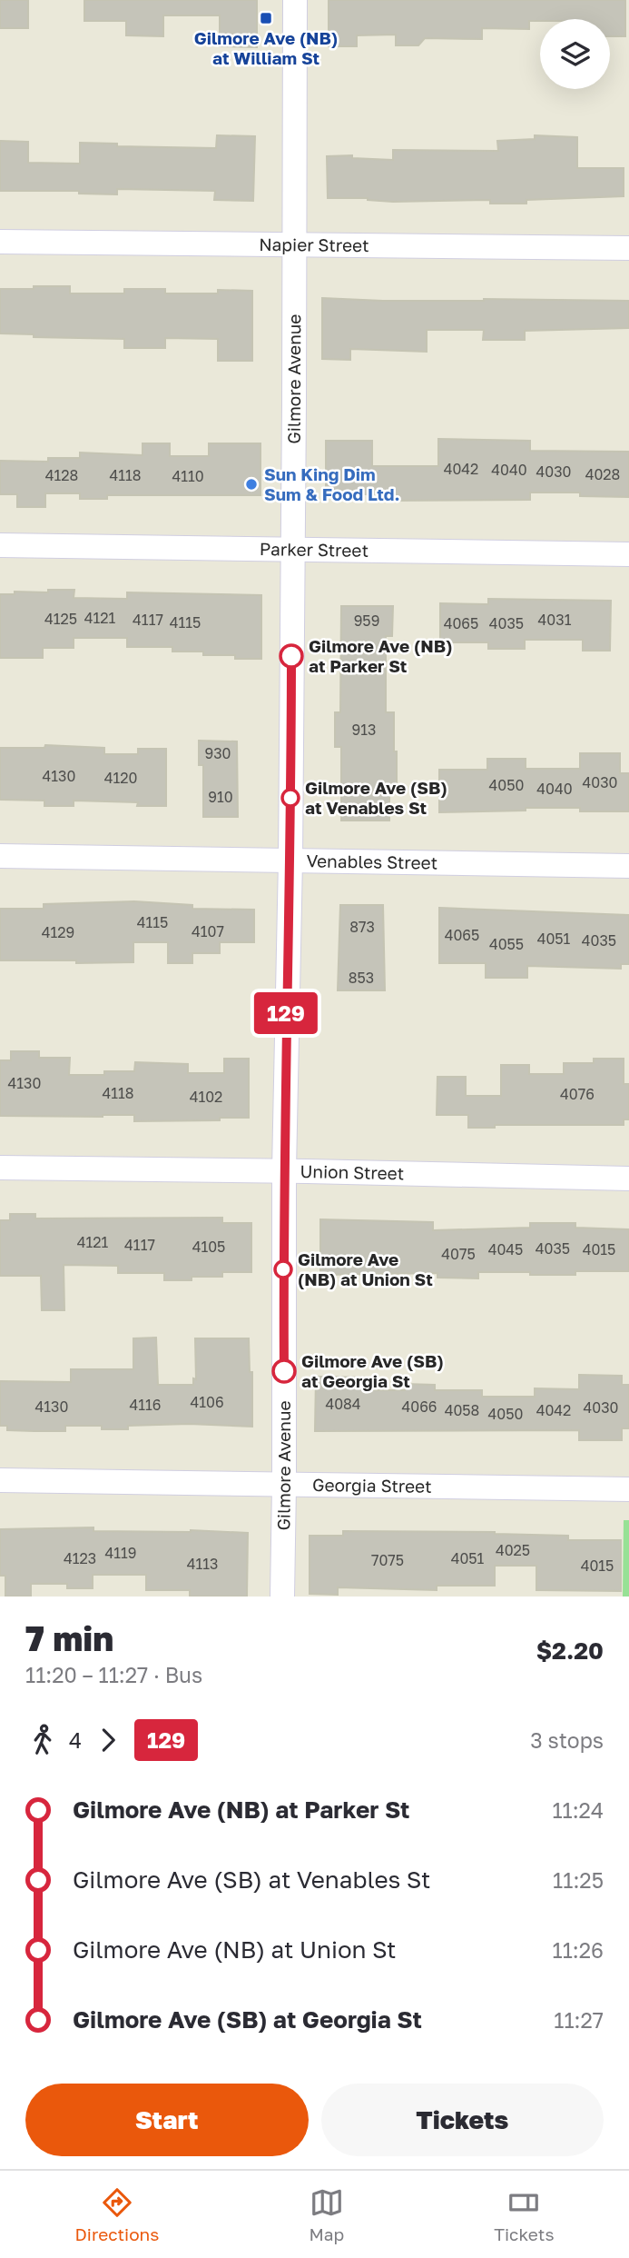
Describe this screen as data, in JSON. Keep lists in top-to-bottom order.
{
  "streets": {
    "street": [
      "Napier Street",
      "Gilmore Avenue",
      "Parker Street",
      "Venables Street",
      "Union Street",
      "Georgia Street"
    ]
  },
  "crossings": [
    ["Napier Street", "Gilmore Avenue"],
    ["Gilmore Avenue", "Parker Street"],
    ["Gilmore Avenue", "Venables Street"],
    ["Gilmore Avenue", "Union Street"],
    ["Gilmore Avenue", "Georgia Street"]
  ],
  "places": {
    "transit": ["Gilmore Ave (NB) at William St"],
    "other": [
      "Sun King Dim Sum & Food Ltd.",
      "Gilmore Ave (NB) at Parker St",
      "Gilmore Ave (SB) at Venables St",
      "Gilmore Ave (NB) at Union St",
      "Gilmore Ave (SB) at Georgia St"
    ]
  },
  "lines": ["bus line 129"],
  "house_numbers": [
    "4042",
    "4040",
    "4030",
    "4028",
    "4128",
    "4118",
    "4110",
    "4121",
    "4125",
    "4117",
    "4031",
    "959",
    "4115",
    "4065",
    "4035",
    "913",
    "930",
    "4130",
    "4120",
    "4030",
    "4050",
    "4040",
    "910",
    "4115",
    "873",
    "4107",
    "4129",
    "4065",
    "4051",
    "4035",
    "4055",
    "853",
    "4130",
    "4118",
    "4076",
    "4102",
    "4121",
    "4117",
    "4105",
    "4035",
    "4045",
    "4015",
    "4075",
    "4106",
    "4084",
    "4116",
    "4130",
    "4066",
    "4030",
    "4058",
    "4042",
    "4050",
    "4025",
    "4119",
    "4123",
    "4051",
    "7075",
    "4113",
    "4015"
  ],
  "page": {
    "on_map": "129",
    "heading": ["7 min", "11:20 – 11:27 · Bus", "$2.20"],
    "legs": ["4", "129", "3 stops"],
    "list": [
      {
        "name": "Gilmore Ave (NB) at Parker St",
        "value": "11:24"
      },
      {
        "name": "Gilmore Ave (SB) at Venables St",
        "value": "11:25"
      },
      {
        "name": "Gilmore Ave (NB) at Union St",
        "value": "11:26"
      },
      {
        "name": "Gilmore Ave (SB) at Georgia St",
        "value": "11:27"
      }
    ],
    "buttons": ["Start", "Tickets"],
    "tabs": ["Directions", "Map", "Tickets"]
  }
}
